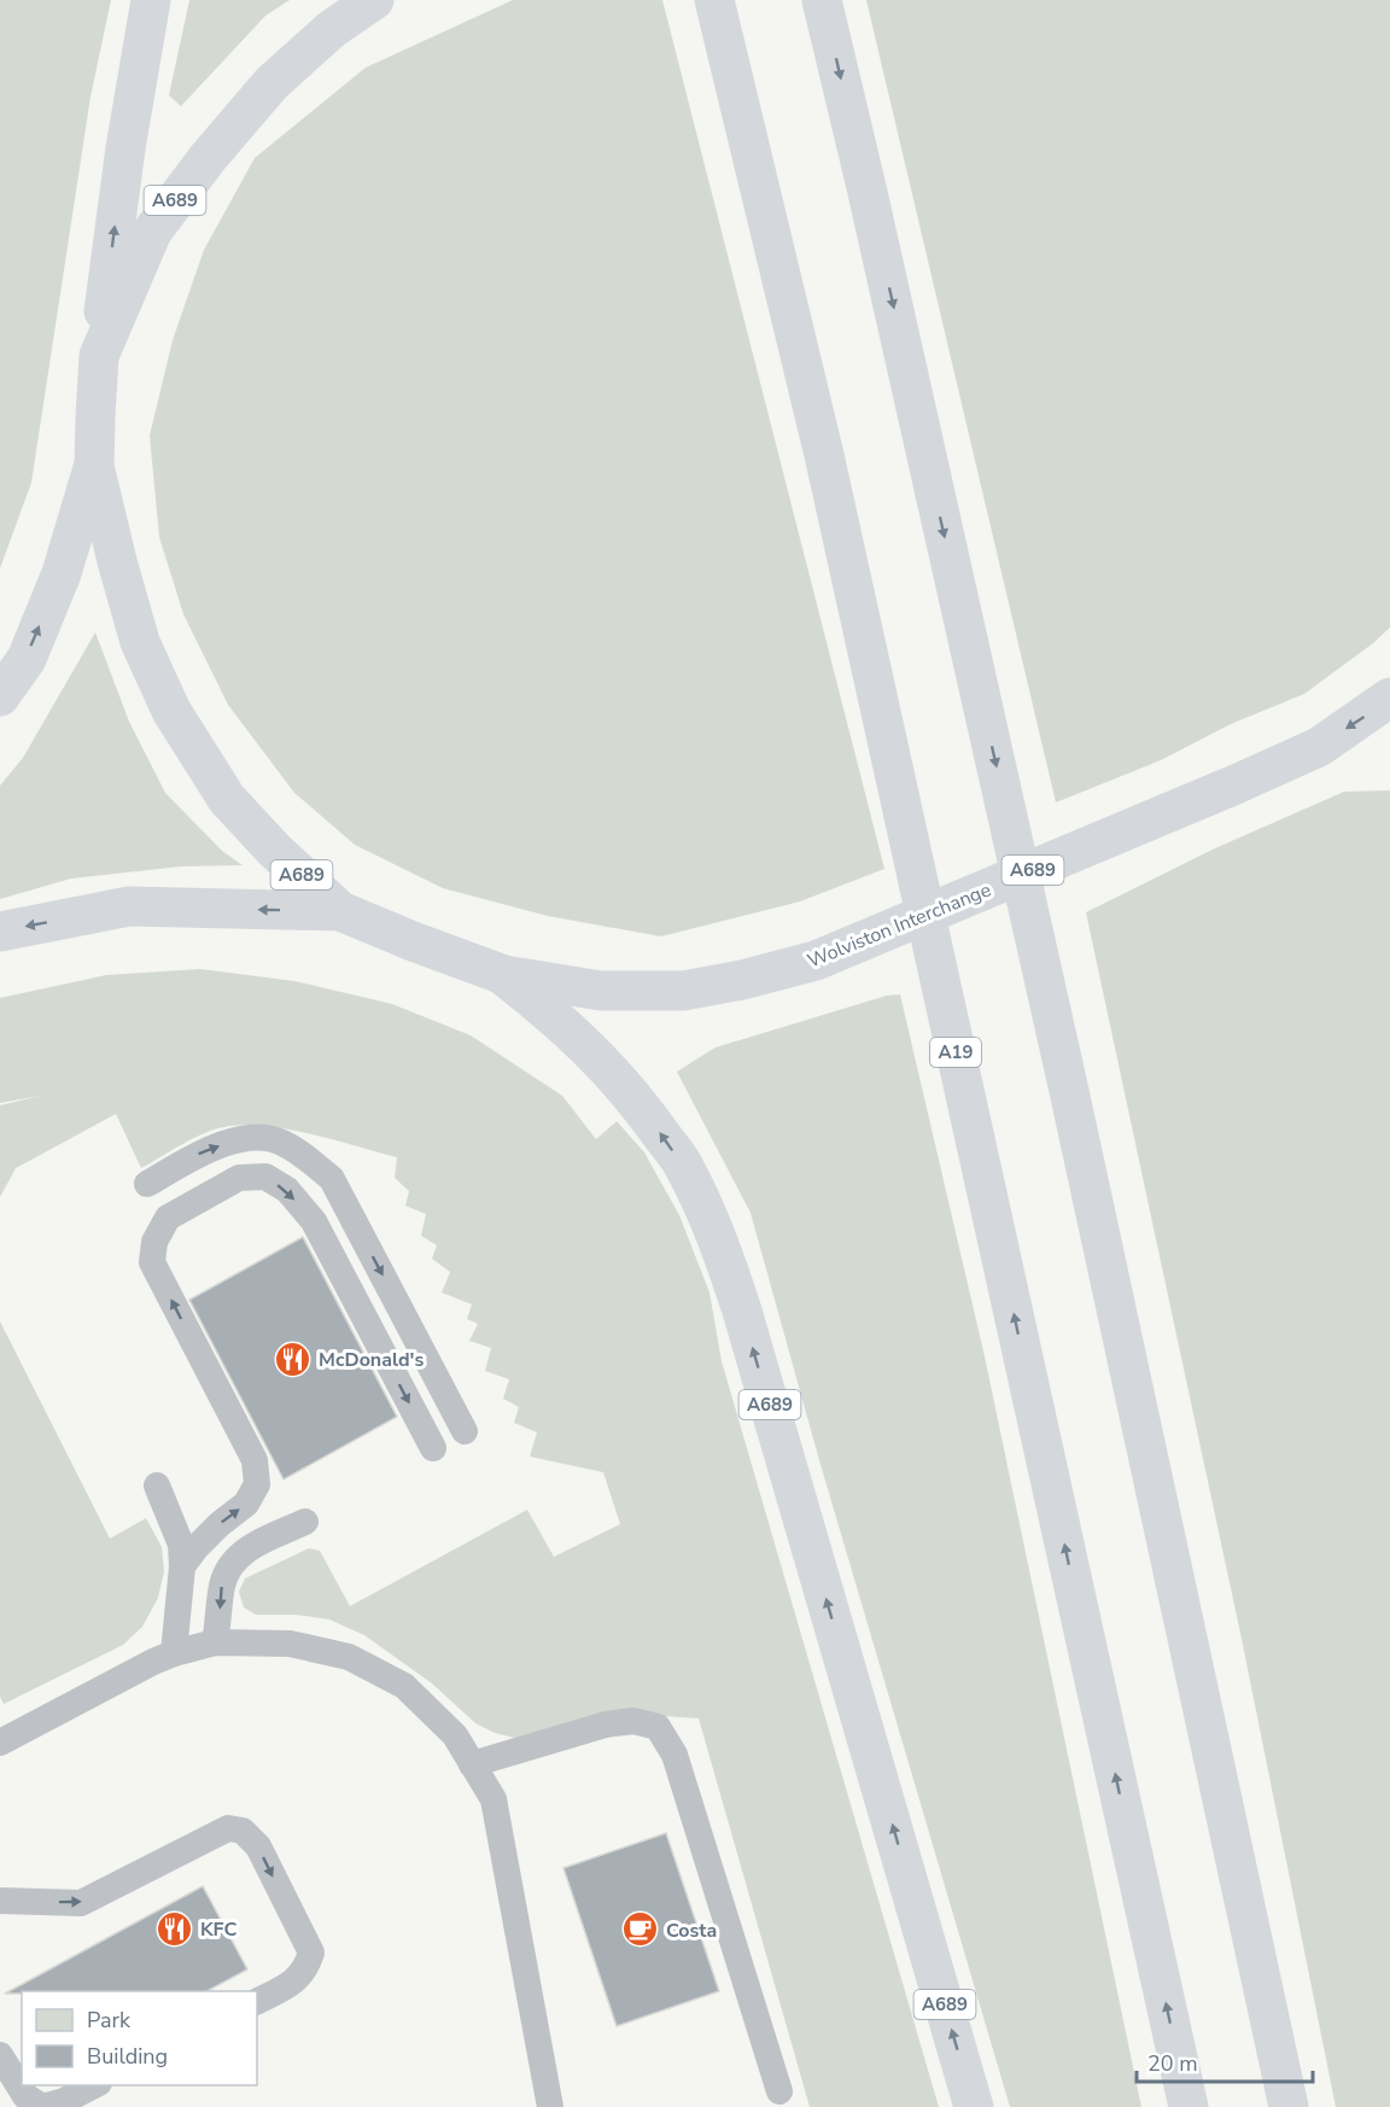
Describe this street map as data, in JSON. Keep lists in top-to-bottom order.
{
  "streets": {
    "highway": ["A689", "Wolviston Interchange", "A19"]
  },
  "crossings": [
    ["A689", "Wolviston Interchange"]
  ],
  "one_way": ["Wolviston Interchange"],
  "places": {
    "restaurant": ["McDonald's", "KFC"],
    "cafe": ["Costa"]
  },
  "legend": ["Park", "Building"],
  "scale_bar": "20 m"
}
